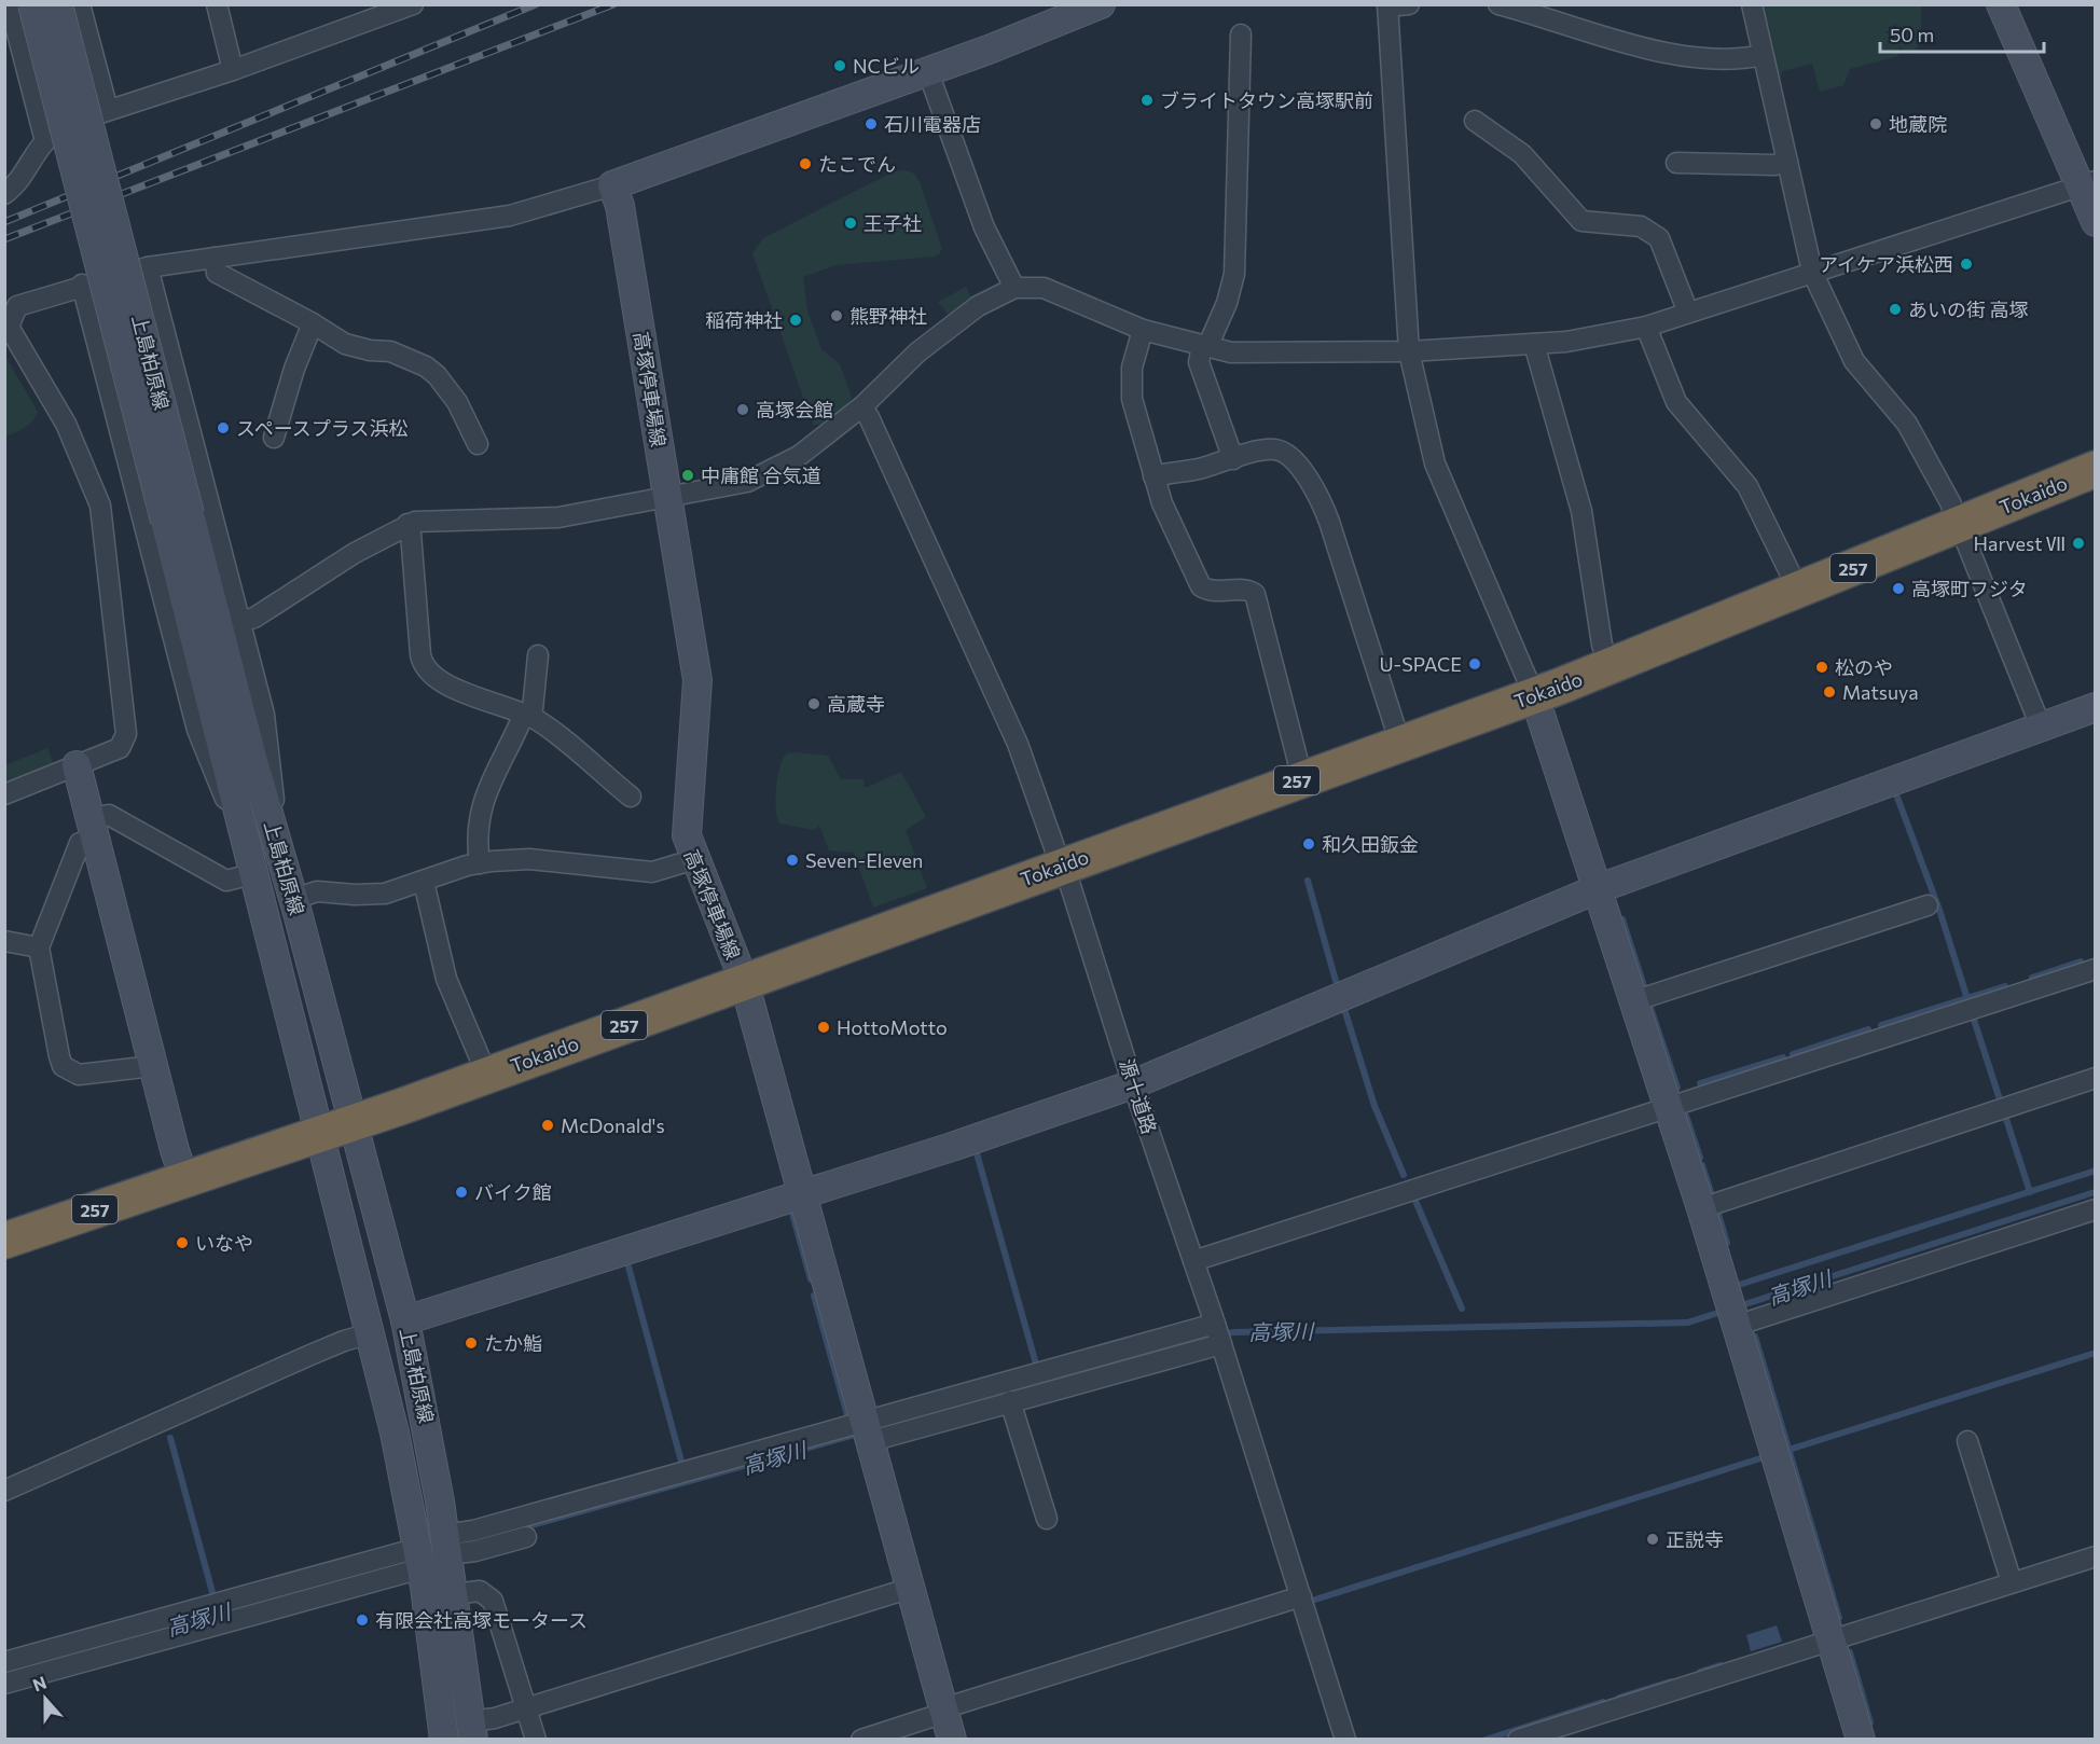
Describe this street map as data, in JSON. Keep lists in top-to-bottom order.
{
  "streets": {
    "highway": ["Tokaido", "257"],
    "street": ["上島柏原線", "高塚停車場線", "源十道路"]
  },
  "crossings": [
    ["上島柏原線", "Tokaido"],
    ["高塚停車場線", "Tokaido"],
    ["Tokaido", "源十道路"]
  ],
  "water": ["高塚川"],
  "places": [
    "NCビル",
    "ブライトタウン高塚駅前",
    "石川電器店",
    "地蔵院",
    "たこでん",
    "王子社",
    "アイケア浜松西",
    "あいの街 高塚",
    "熊野神社",
    "稲荷神社",
    "高塚会館",
    "スペースプラス浜松",
    "中庸館 合気道",
    "Harvest Ⅶ",
    "高塚町フジタ",
    "U-SPACE",
    "松のや",
    "Matsuya",
    "高蔵寺",
    "和久田鈑金",
    "Seven-Eleven",
    "HottoMotto",
    "McDonald's",
    "バイク館",
    "いなや",
    "たか鮨",
    "正説寺",
    "有限会社高塚モータース"
  ],
  "scale_bar": "50 m",
  "north": "top"
}
